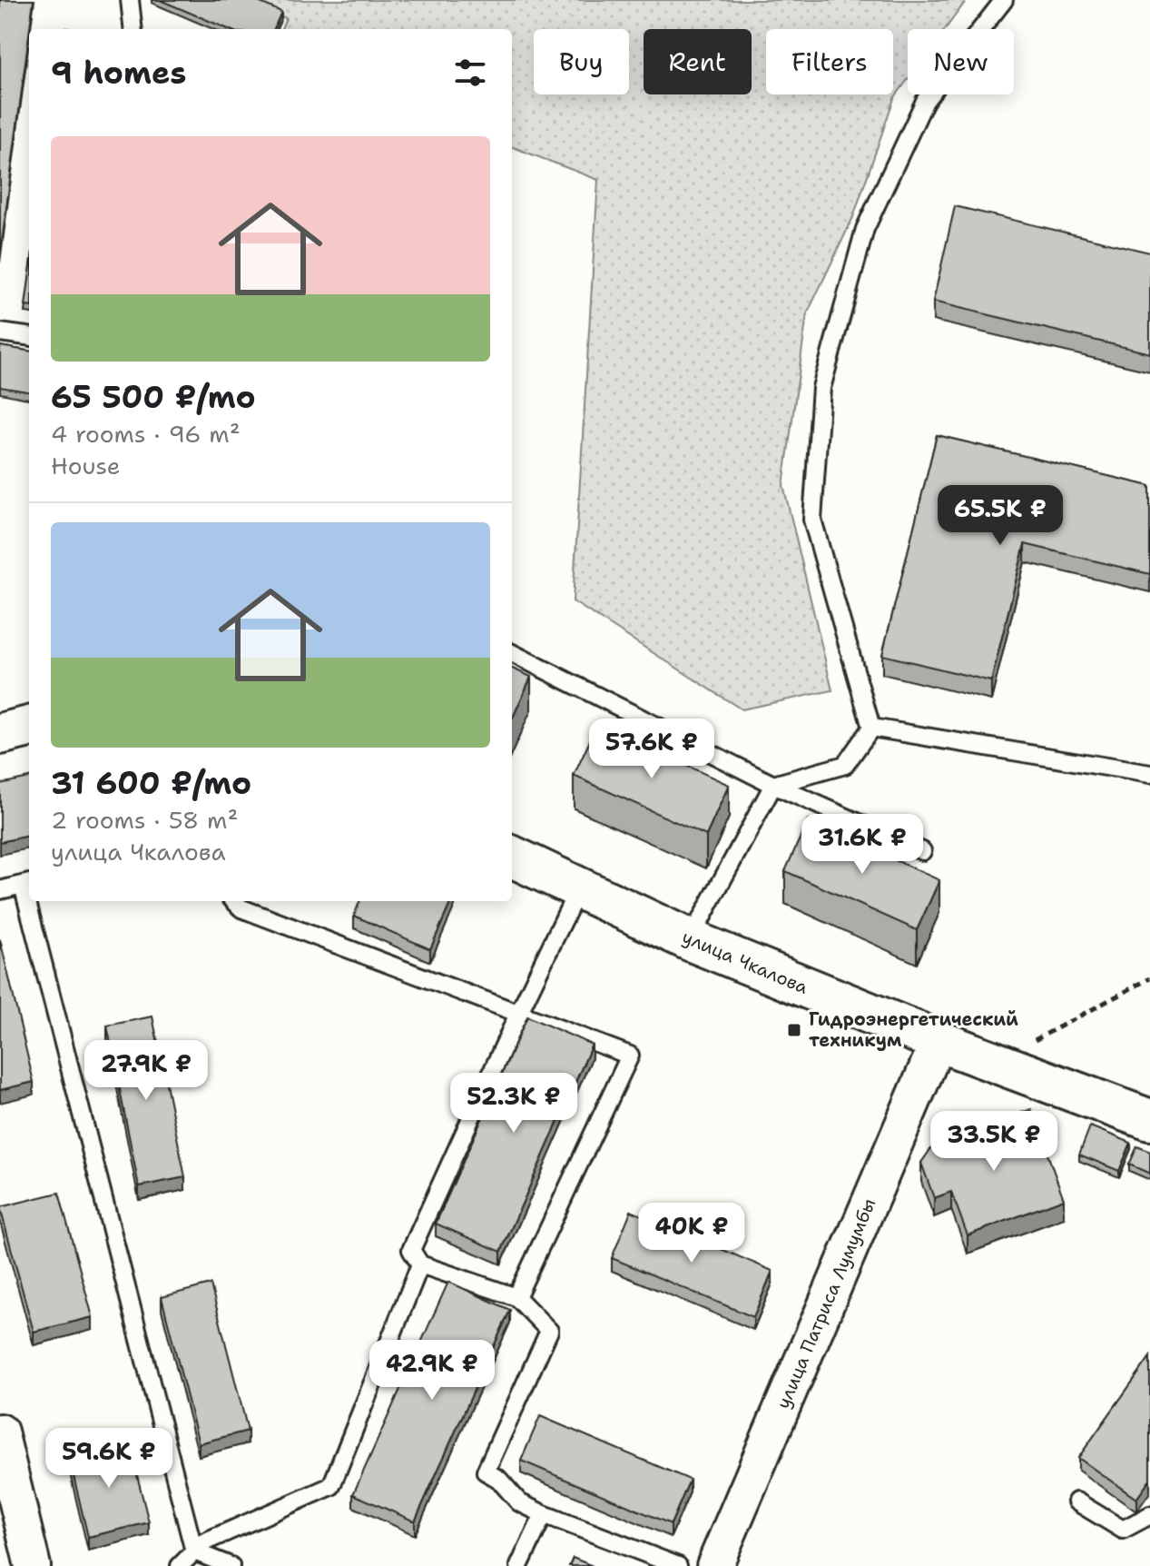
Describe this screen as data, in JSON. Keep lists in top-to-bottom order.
{
  "streets": {
    "main road": ["улица Чкалова"],
    "street": ["улица Патриса Лумумбы"]
  },
  "crossings": [
    ["улица Чкалова", "улица Патриса Лумумбы"]
  ],
  "places": {
    "transit": ["Гидроэнергетический техникум"]
  },
  "page": {
    "chip": [
      "Buy",
      "Rent",
      "Filters",
      "New"
    ],
    "heading": "9 homes",
    "list": [
      {
        "name": "65 500 ₽/mo",
        "note": "4 rooms · 96 m² · House"
      },
      {
        "name": "31 600 ₽/mo",
        "note": "2 rooms · 58 m² · улица Чкалова"
      }
    ],
    "price": [
      "65.5K ₽",
      "57.6K ₽",
      "31.6K ₽",
      "27.9K ₽",
      "52.3K ₽",
      "33.5K ₽",
      "40K ₽",
      "42.9K ₽",
      "59.6K ₽"
    ]
  }
}
